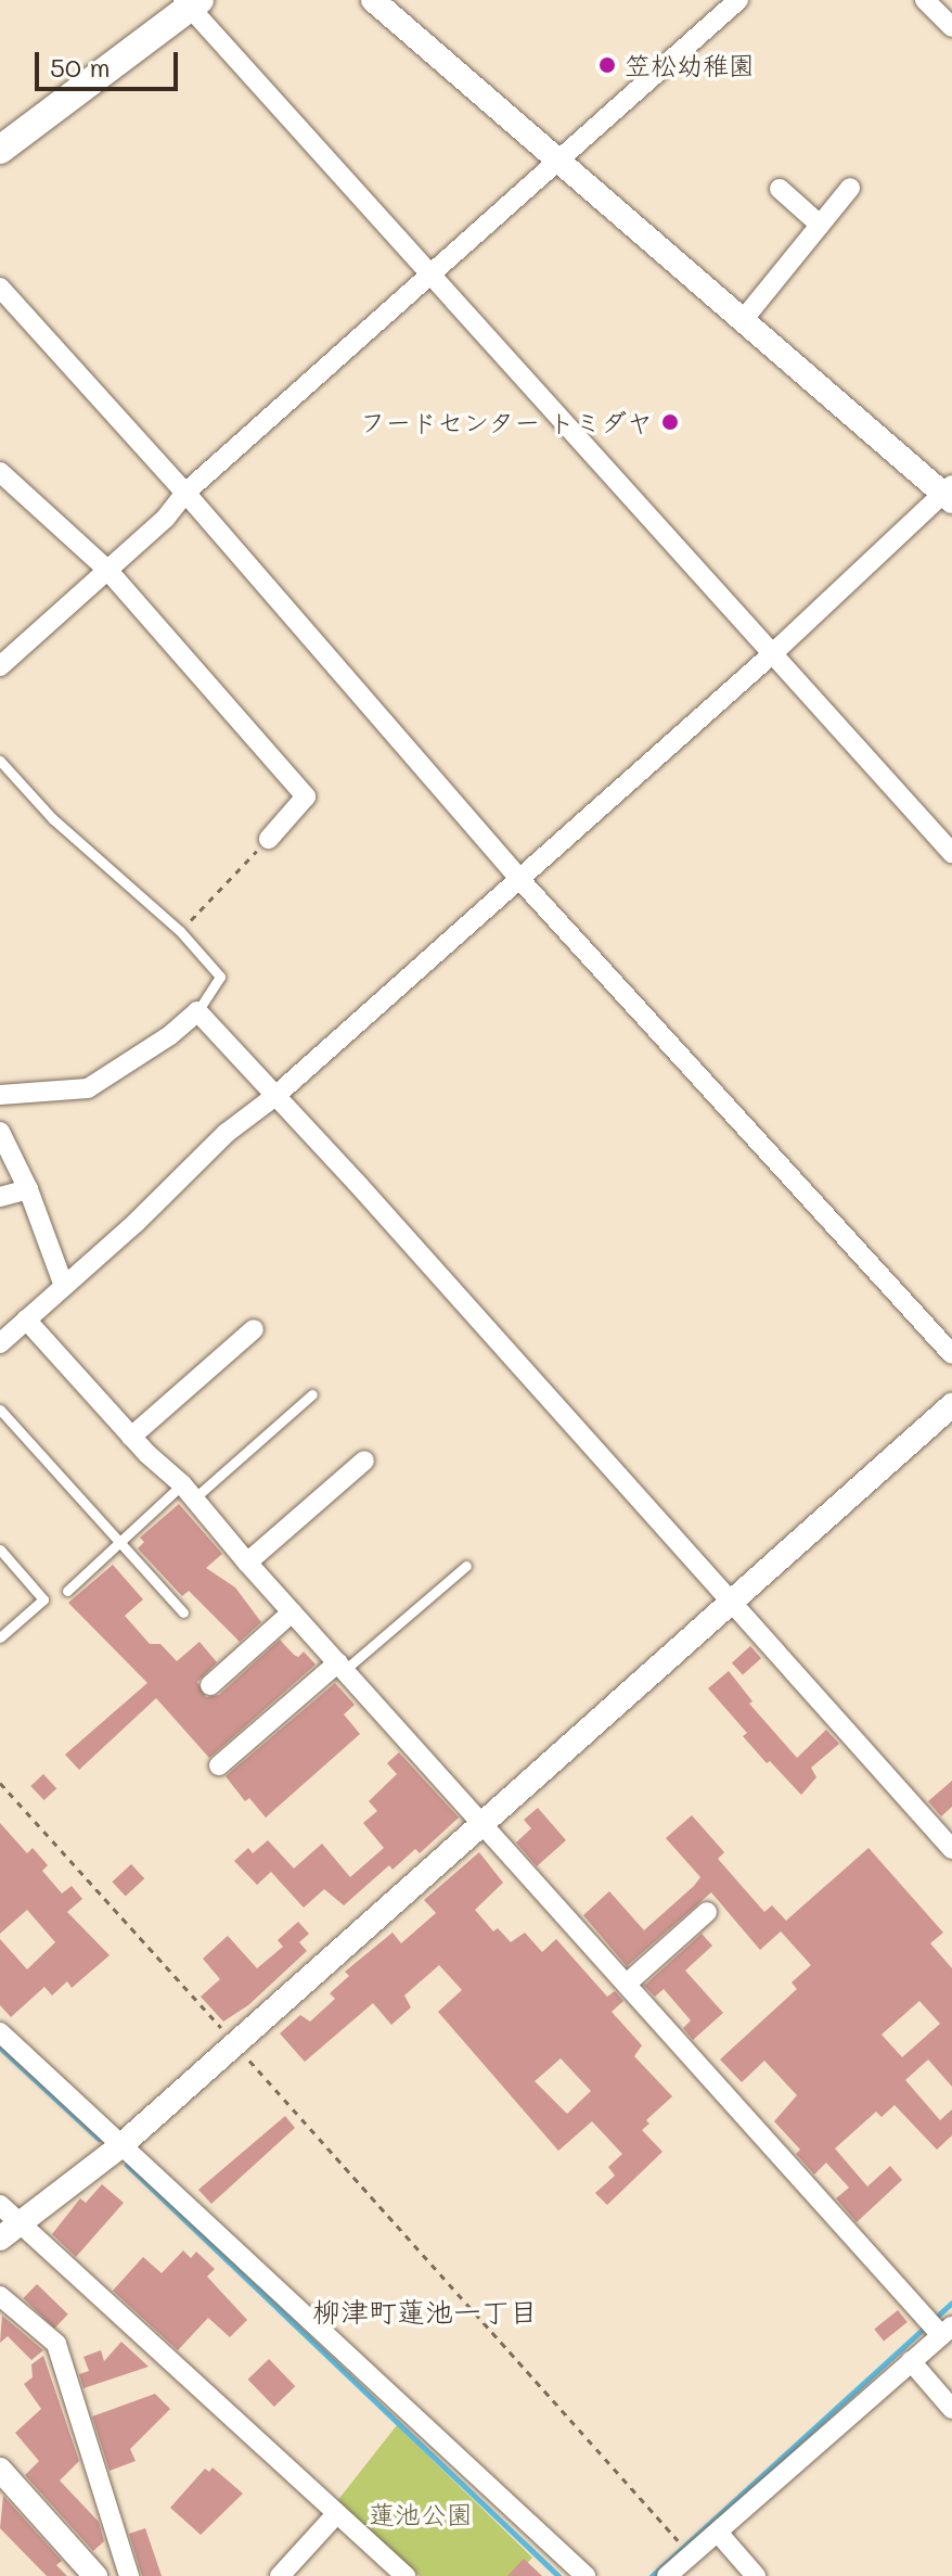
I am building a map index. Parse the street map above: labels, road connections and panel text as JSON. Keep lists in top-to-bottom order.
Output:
{
  "districts": ["柳津町蓮池一丁目"],
  "parks": ["蓮池公園"],
  "places": ["笠松幼稚園", "フードセンター トミダヤ"],
  "scale_bar": "50 m"
}
